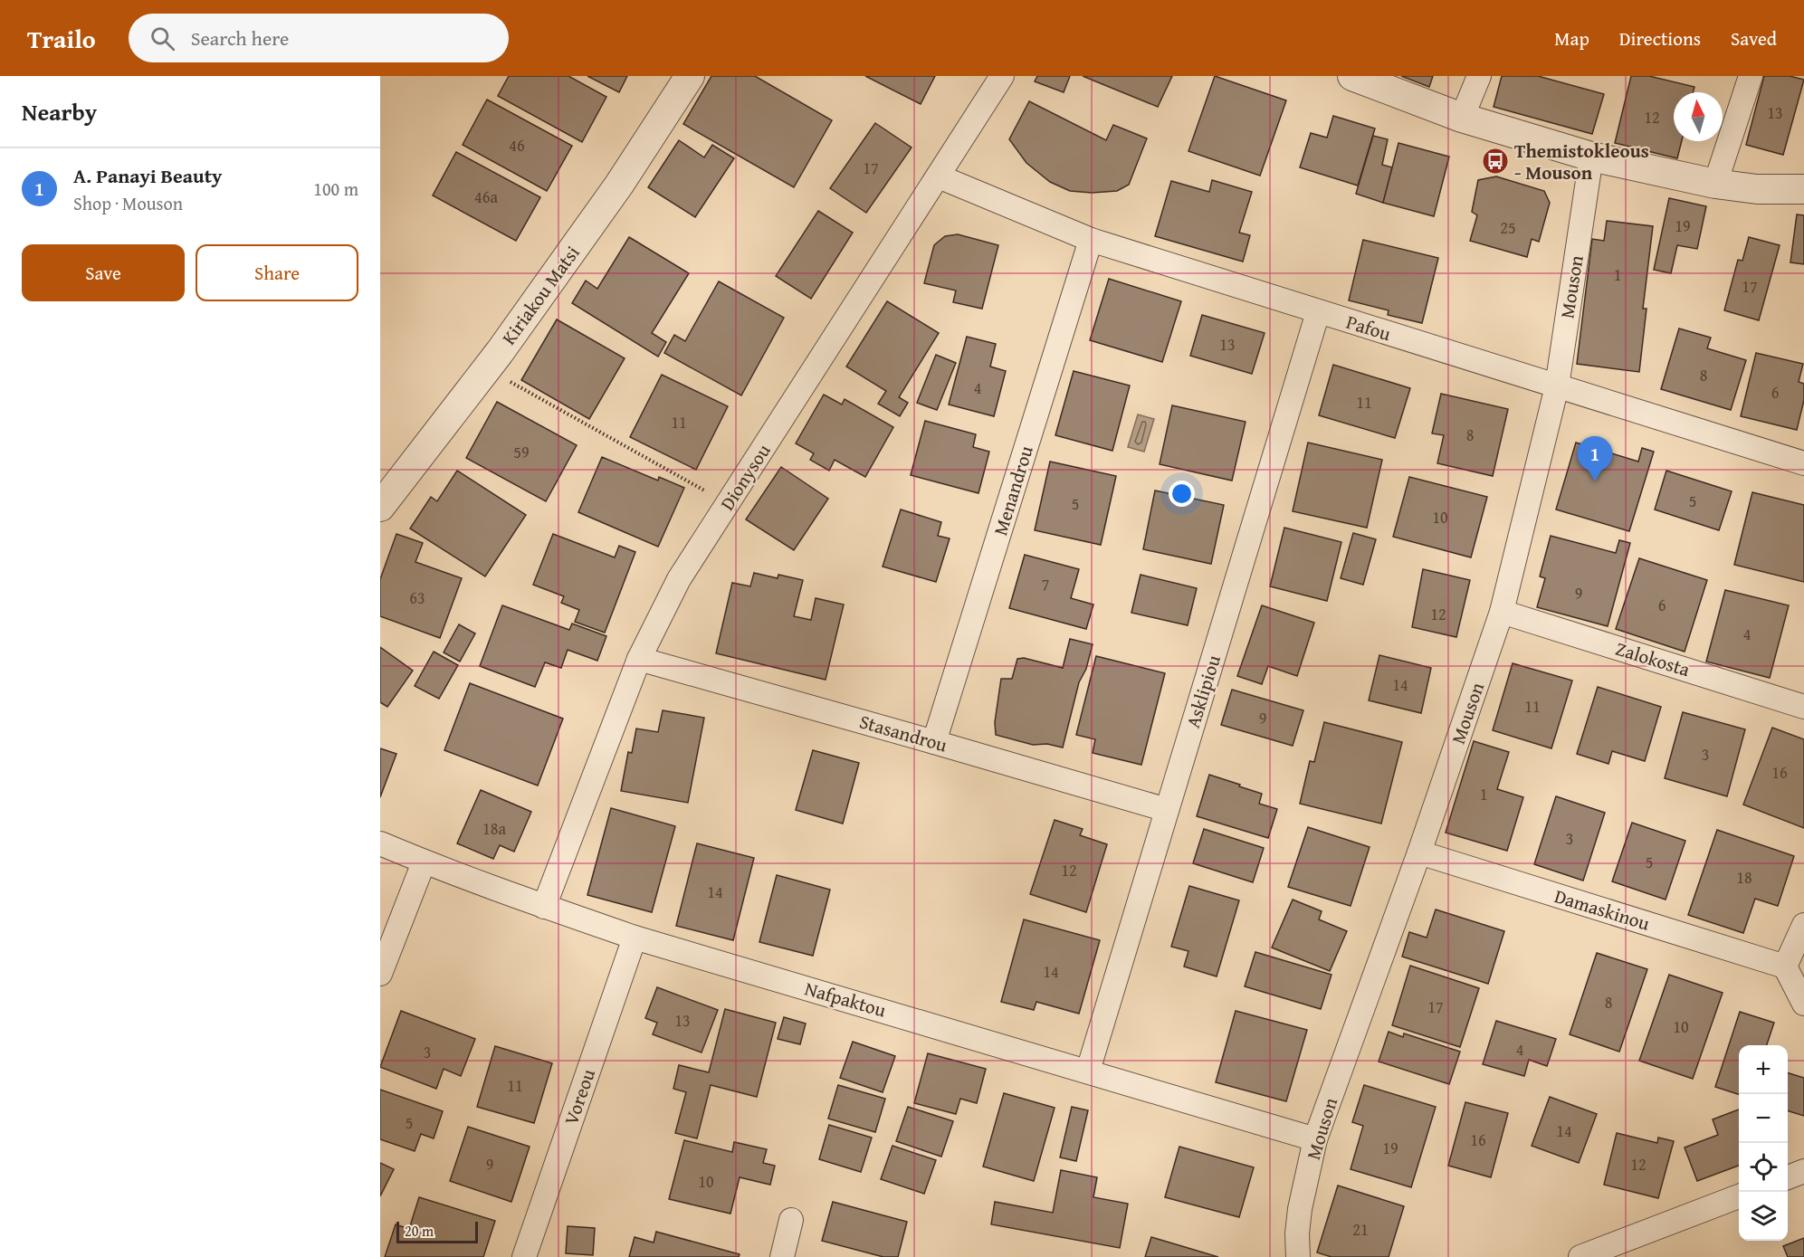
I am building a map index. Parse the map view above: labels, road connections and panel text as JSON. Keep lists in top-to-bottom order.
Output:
{
  "streets": {
    "street": [
      "Mouson",
      "Kiriakou Matsi",
      "Pafou",
      "Dionysou",
      "Menandrou",
      "Zalokosta",
      "Asklipiou",
      "Stasandrou",
      "Damaskinou",
      "Nafpaktou",
      "Voreou"
    ]
  },
  "crossings": [
    ["Mouson", "Pafou"],
    ["Mouson", "Zalokosta"],
    ["Mouson", "Damaskinou"],
    ["Mouson", "Nafpaktou"],
    ["Pafou", "Dionysou"],
    ["Pafou", "Menandrou"],
    ["Pafou", "Asklipiou"],
    ["Dionysou", "Stasandrou"],
    ["Dionysou", "Nafpaktou"],
    ["Menandrou", "Stasandrou"],
    ["Asklipiou", "Stasandrou"],
    ["Asklipiou", "Nafpaktou"],
    ["Nafpaktou", "Voreou"]
  ],
  "places": {
    "bus stop": ["Themistokleous - Mouson"]
  },
  "house_numbers": [
    "13",
    "12",
    "46",
    "17",
    "46a",
    "19",
    "25",
    "1",
    "17",
    "13",
    "8",
    "4",
    "6",
    "11",
    "11",
    "8",
    "59",
    "5",
    "5",
    "10",
    "7",
    "9",
    "63",
    "6",
    "12",
    "4",
    "14",
    "11",
    "9",
    "3",
    "16",
    "1",
    "18a",
    "3",
    "5",
    "12",
    "18",
    "14",
    "14",
    "8",
    "17",
    "13",
    "10",
    "4",
    "3",
    "11",
    "5",
    "14",
    "16",
    "19",
    "9",
    "12",
    "10",
    "21"
  ],
  "scale_bar": "20 m",
  "north": "top",
  "page": {
    "header": "Trailo",
    "search": "Search here",
    "nav": ["Map", "Directions", "Saved"],
    "heading": "Nearby",
    "list": [
      {
        "mark": "1",
        "name": "A. Panayi Beauty",
        "note": "Shop · Mouson",
        "value": "100 m"
      }
    ],
    "buttons": ["Save", "Share"],
    "pins": "1",
    "map_buttons": ["+", "−"],
    "scale": "20 m"
  }
}
